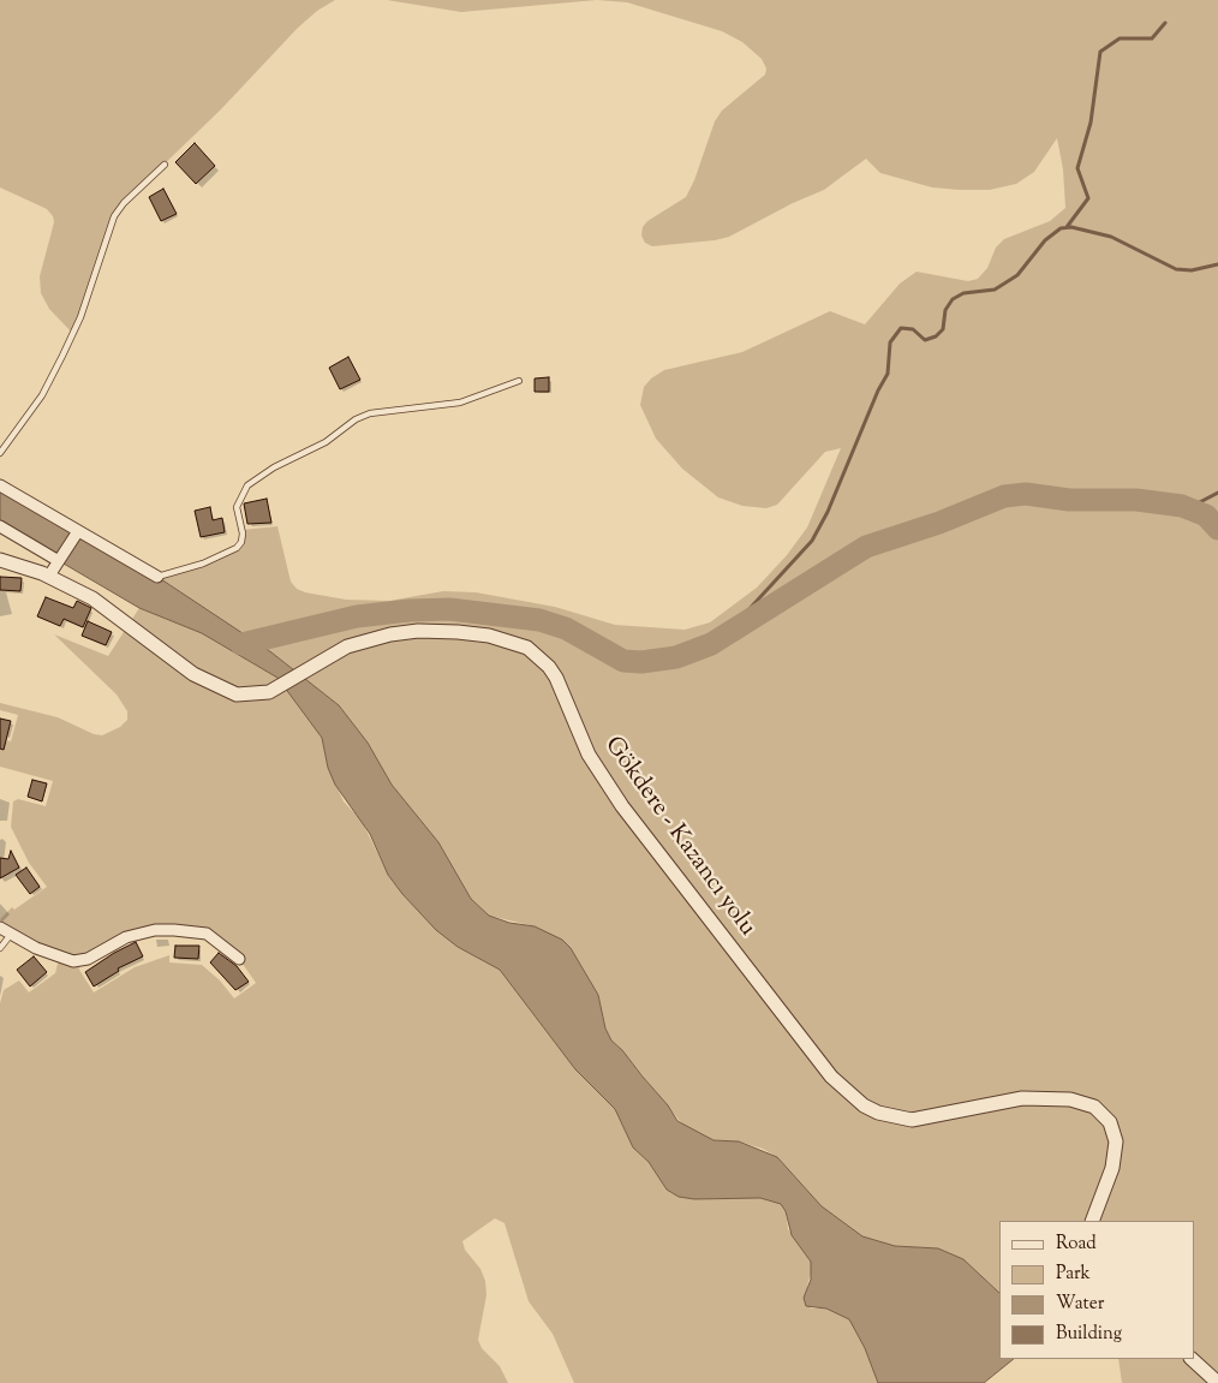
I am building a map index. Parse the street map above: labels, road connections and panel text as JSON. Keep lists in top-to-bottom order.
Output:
{
  "streets": {
    "street": ["Gökdere - Kazancı yolu"]
  },
  "legend": [
    "Road",
    "Park",
    "Water",
    "Building"
  ]
}
